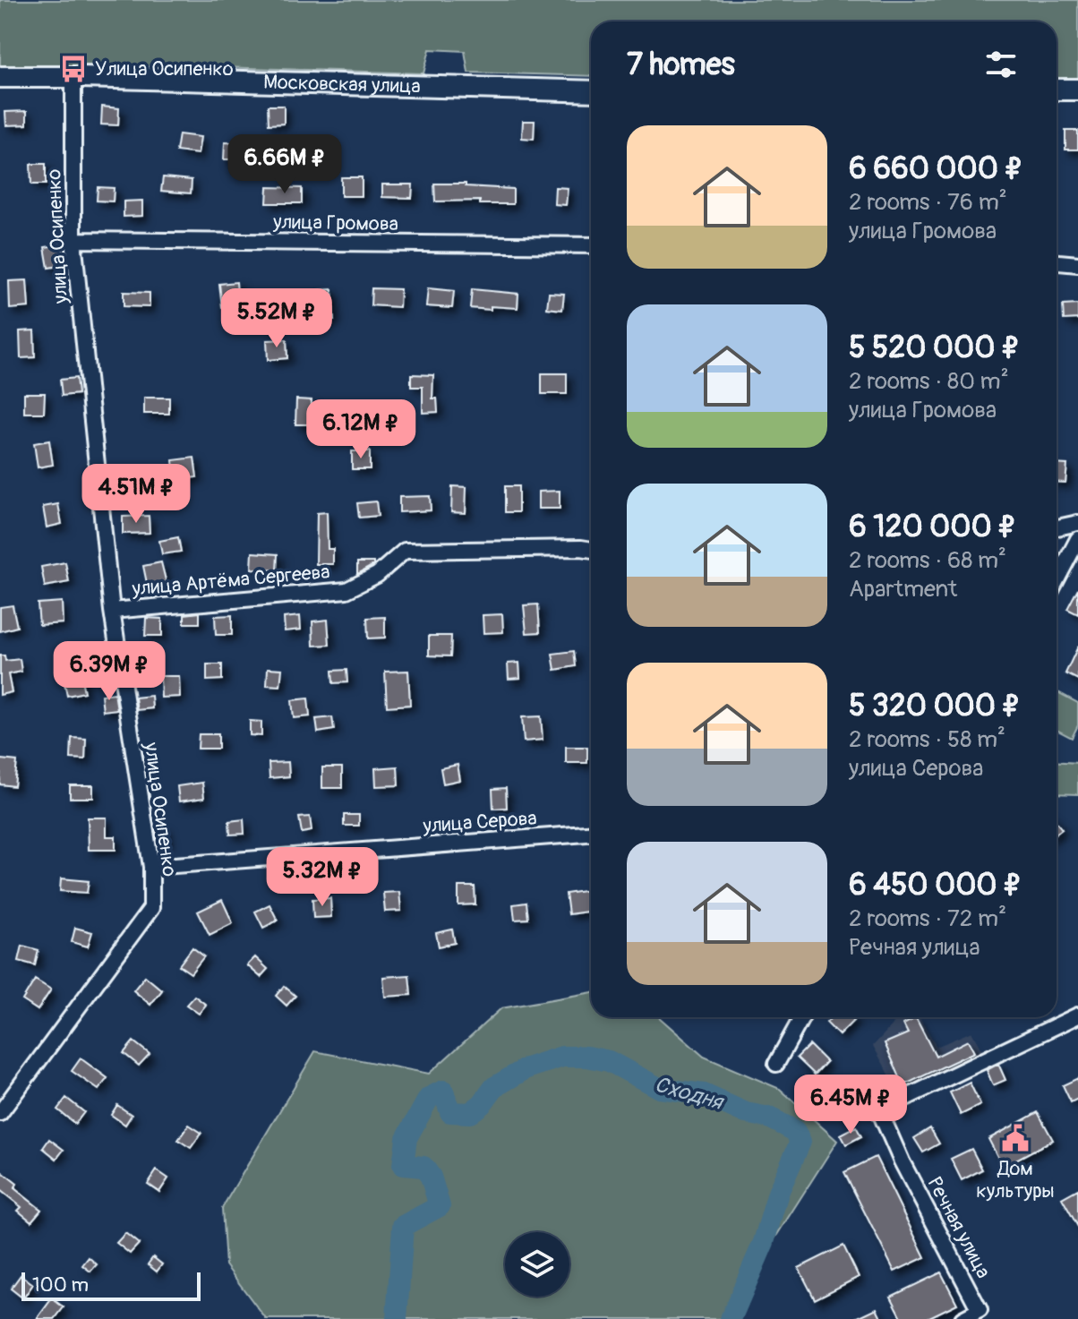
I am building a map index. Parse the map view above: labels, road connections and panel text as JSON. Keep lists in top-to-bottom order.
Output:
{
  "streets": {
    "street": [
      "Московская улица",
      "улица Громова",
      "улица Осипенко",
      "улица Артёма Сергеева",
      "улица Серова",
      "Речная улица"
    ]
  },
  "crossings": [
    ["Московская улица", "улица Осипенко"],
    ["улица Громова", "улица Осипенко"],
    ["улица Осипенко", "улица Артёма Сергеева"],
    ["улица Осипенко", "улица Серова"]
  ],
  "water": ["Сходня"],
  "places": {
    "bus stop": ["Улица Осипенко"],
    "public building": ["Дом культуры"]
  },
  "scale_bar": "100 m",
  "page": {
    "heading": "7 homes",
    "list": [
      {
        "name": "6 660 000 ₽",
        "note": "2 rooms · 76 m² · улица Громова"
      },
      {
        "name": "5 520 000 ₽",
        "note": "2 rooms · 80 m² · улица Громова"
      },
      {
        "name": "6 120 000 ₽",
        "note": "2 rooms · 68 m² · Apartment"
      },
      {
        "name": "5 320 000 ₽",
        "note": "2 rooms · 58 m² · улица Серова"
      },
      {
        "name": "6 450 000 ₽",
        "note": "2 rooms · 72 m² · Речная улица"
      }
    ],
    "price": [
      "6.66M ₽",
      "5.52M ₽",
      "6.12M ₽",
      "4.51M ₽",
      "6.39M ₽",
      "5.32M ₽",
      "6.45M ₽"
    ],
    "scale": "100 m"
  }
}
